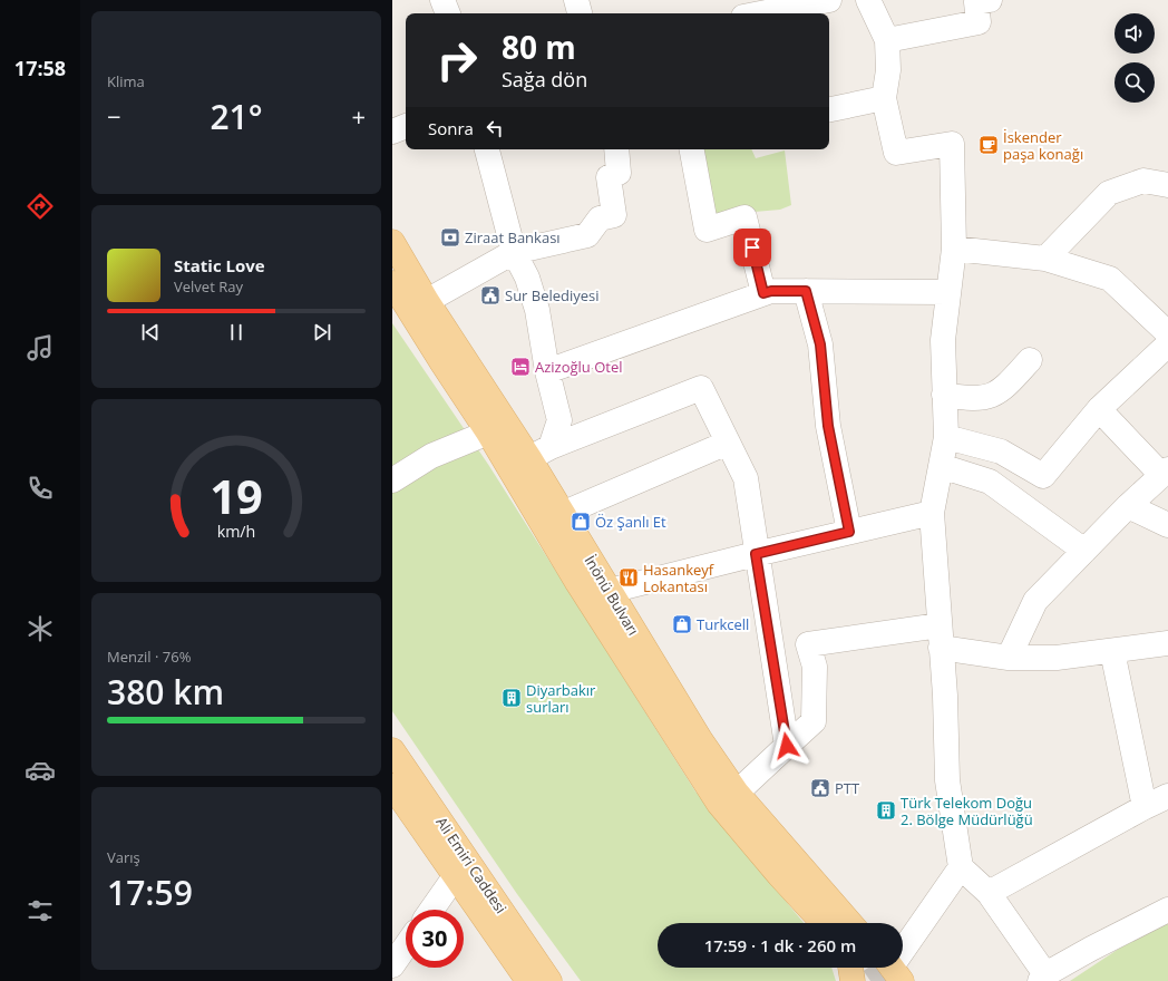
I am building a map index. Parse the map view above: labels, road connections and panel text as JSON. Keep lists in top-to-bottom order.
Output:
{
  "streets": {
    "main road": ["İnönü Bulvarı", "Ali Emiri Caddesi"]
  },
  "places": {
    "cafe": ["İskender paşa konağı"],
    "bank": ["Ziraat Bankası"],
    "public building": ["Sur Belediyesi", "PTT"],
    "hotel": ["Azizoğlu Otel"],
    "shop": ["Öz Şanlı Et", "Turkcell"],
    "restaurant": ["Hasankeyf Lokantası"],
    "building": ["Diyarbakır surları", "Türk Telekom Doğu 2. Bölge Müdürlüğü"]
  },
  "page": {
    "tabs": "17:58",
    "tile": [
      "Klima",
      ["Menzil · 76%", "380 km"],
      ["Varış", "17:59"]
    ],
    "turn": ["80 m", "Sağa dön"],
    "heat": ["−", "21°", "+"],
    "then": "Sonra",
    "song": ["Static Love", "Velvet Ray"],
    "limit": "30",
    "trip": "17:59 · 1 dk · 260 m",
    "gauge": ["19", "km/h"]
  }
}
